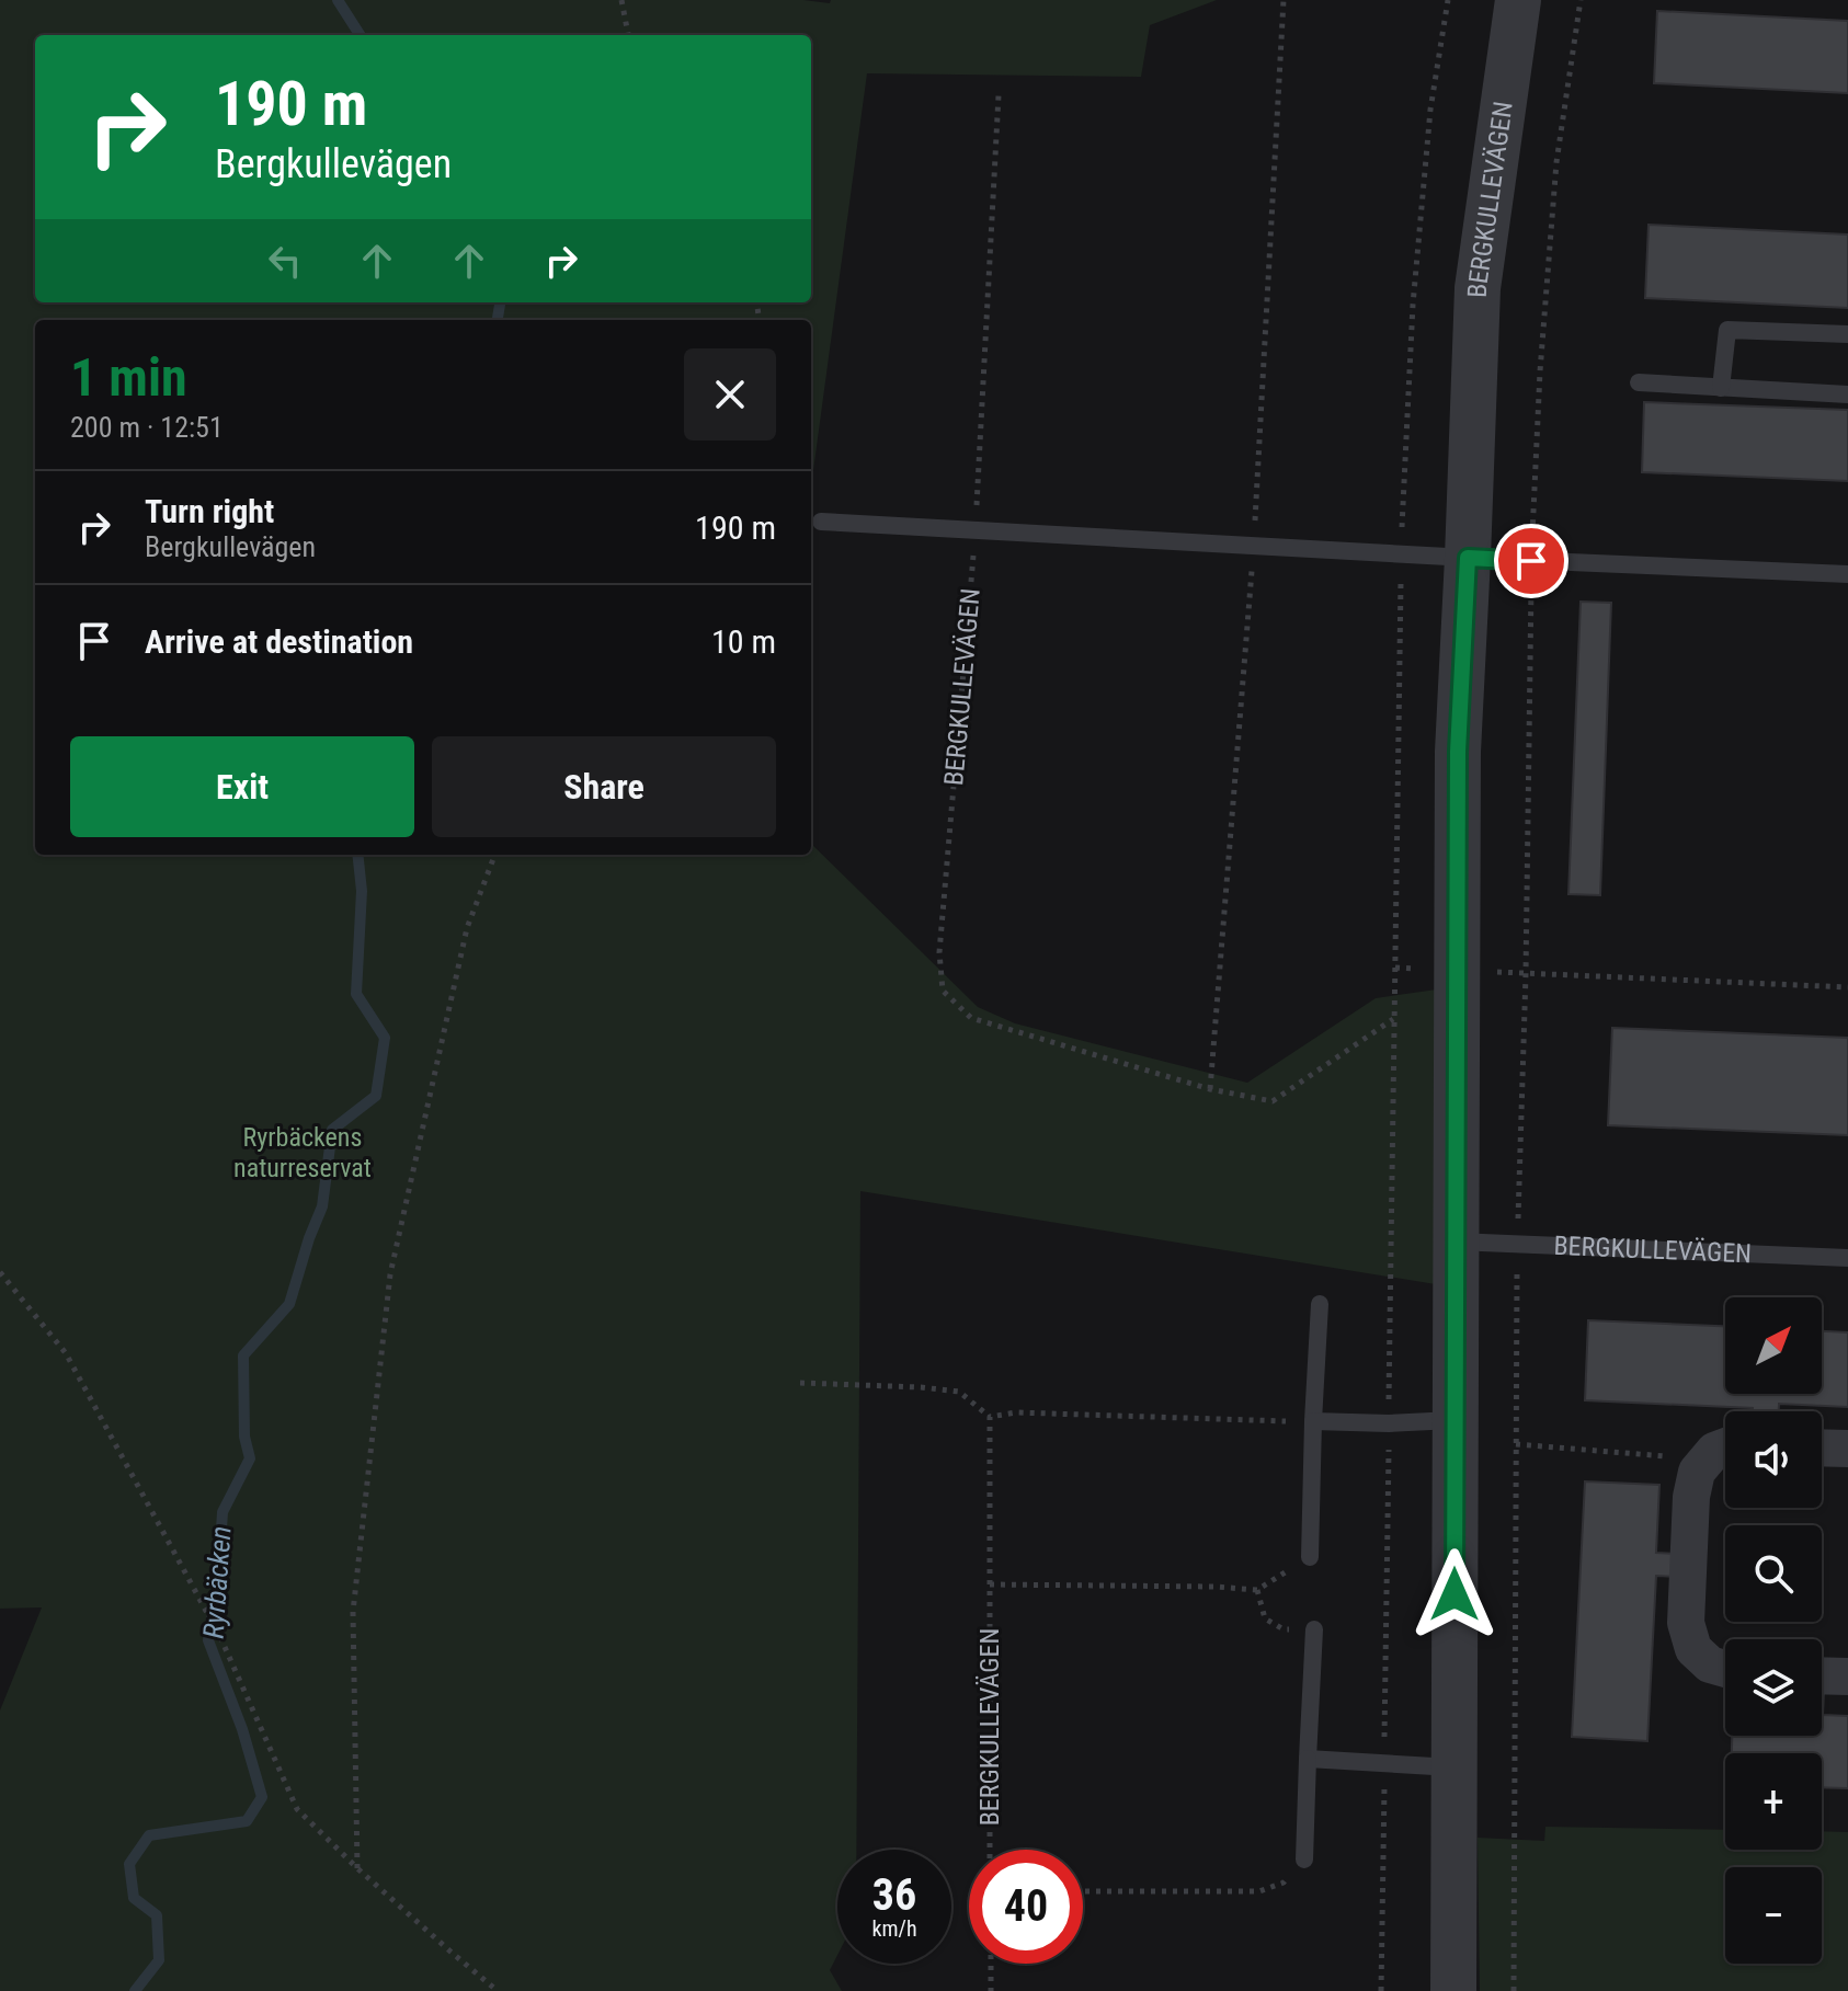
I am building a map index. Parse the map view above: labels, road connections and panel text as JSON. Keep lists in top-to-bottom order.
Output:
{
  "streets": {
    "street": ["BERGKULLEVÄGEN"]
  },
  "water": ["Ryrbäcken"],
  "parks": ["Ryrbäckens naturreservat"],
  "north": "top right",
  "page": {
    "turn": ["190 m", "Bergkullevägen"],
    "heading": ["1 min", "200 m · 12:51"],
    "list": [
      {
        "name": "Turn right",
        "note": "Bergkullevägen",
        "value": "190 m"
      },
      {
        "name": "Arrive at destination",
        "value": "10 m"
      }
    ],
    "buttons": ["Exit", "Share"],
    "map_buttons": ["+", "−"],
    "speed": "36 km/h",
    "limit": "40"
  }
}
